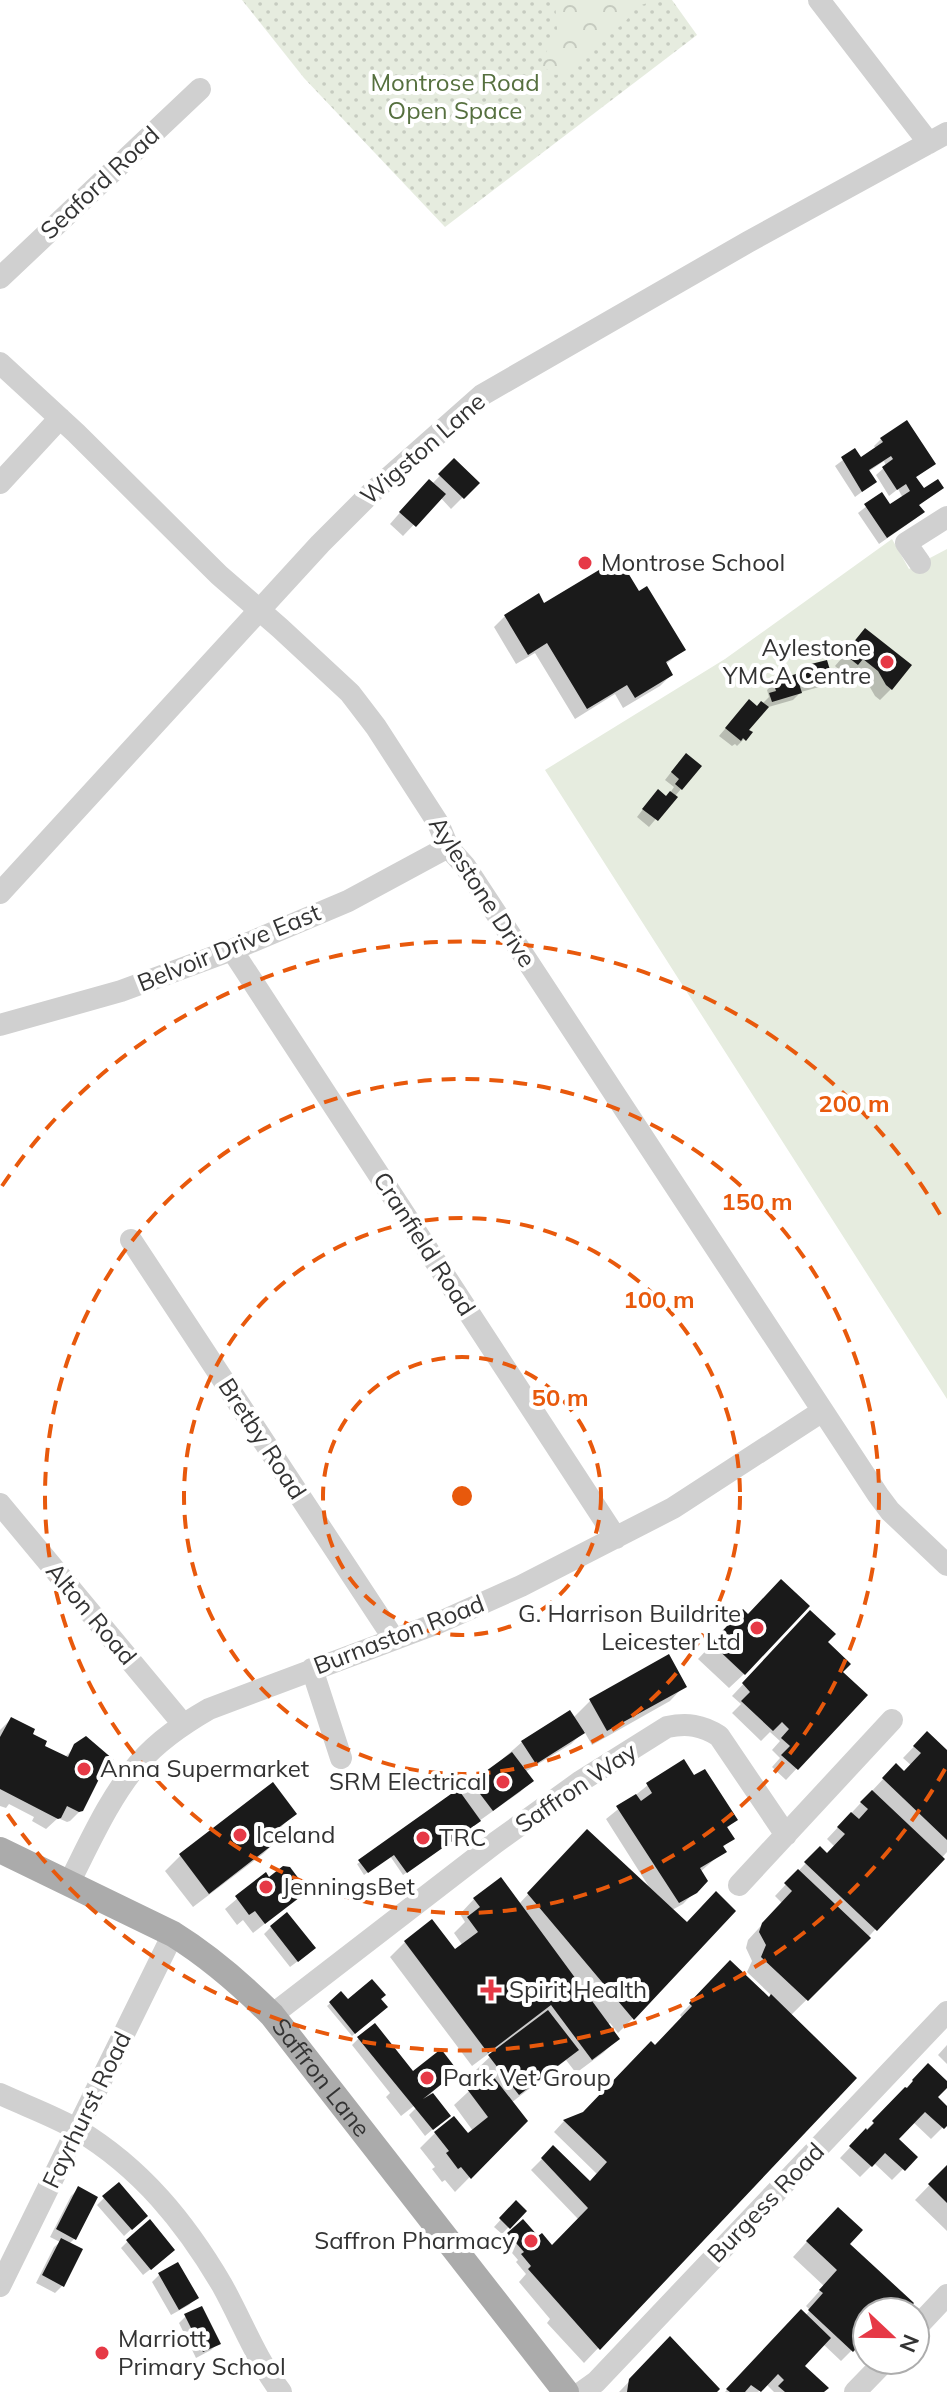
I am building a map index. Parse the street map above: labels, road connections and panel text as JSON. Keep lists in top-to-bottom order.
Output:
{
  "streets": {
    "main road": ["Saffron Lane"],
    "street": [
      "Seaford Road",
      "Wigston Lane",
      "Aylestone Drive",
      "Belvoir Drive East",
      "Cranfield Road",
      "Bretby Road",
      "Alton Road",
      "Burnaston Road",
      "Saffron Way",
      "Fayrhurst Road",
      "Burgess Road"
    ]
  },
  "crossings": [
    ["Wigston Lane", "Aylestone Drive"],
    ["Aylestone Drive", "Belvoir Drive East"],
    ["Aylestone Drive", "Burnaston Road"],
    ["Belvoir Drive East", "Cranfield Road"],
    ["Cranfield Road", "Burnaston Road"],
    ["Bretby Road", "Burnaston Road"],
    ["Alton Road", "Burnaston Road"],
    ["Burnaston Road", "Saffron Lane"],
    ["Saffron Way", "Saffron Lane"],
    ["Saffron Lane", "Fayrhurst Road"]
  ],
  "parks": ["Montrose Road Open Space"],
  "places": {
    "other": [
      "Montrose School",
      "Aylestone YMCA Centre",
      "G. Harrison Buildrite Leicester Ltd",
      "Anna Supermarket",
      "SRM Electrical",
      "Iceland",
      "TRC",
      "JenningsBet",
      "Park Vet Group",
      "Saffron Pharmacy",
      "Marriott Primary School"
    ],
    "health": ["Spirit Health"]
  },
  "north": "right",
  "rings": [
    "200 m",
    "150 m",
    "100 m",
    "50 m"
  ]
}
